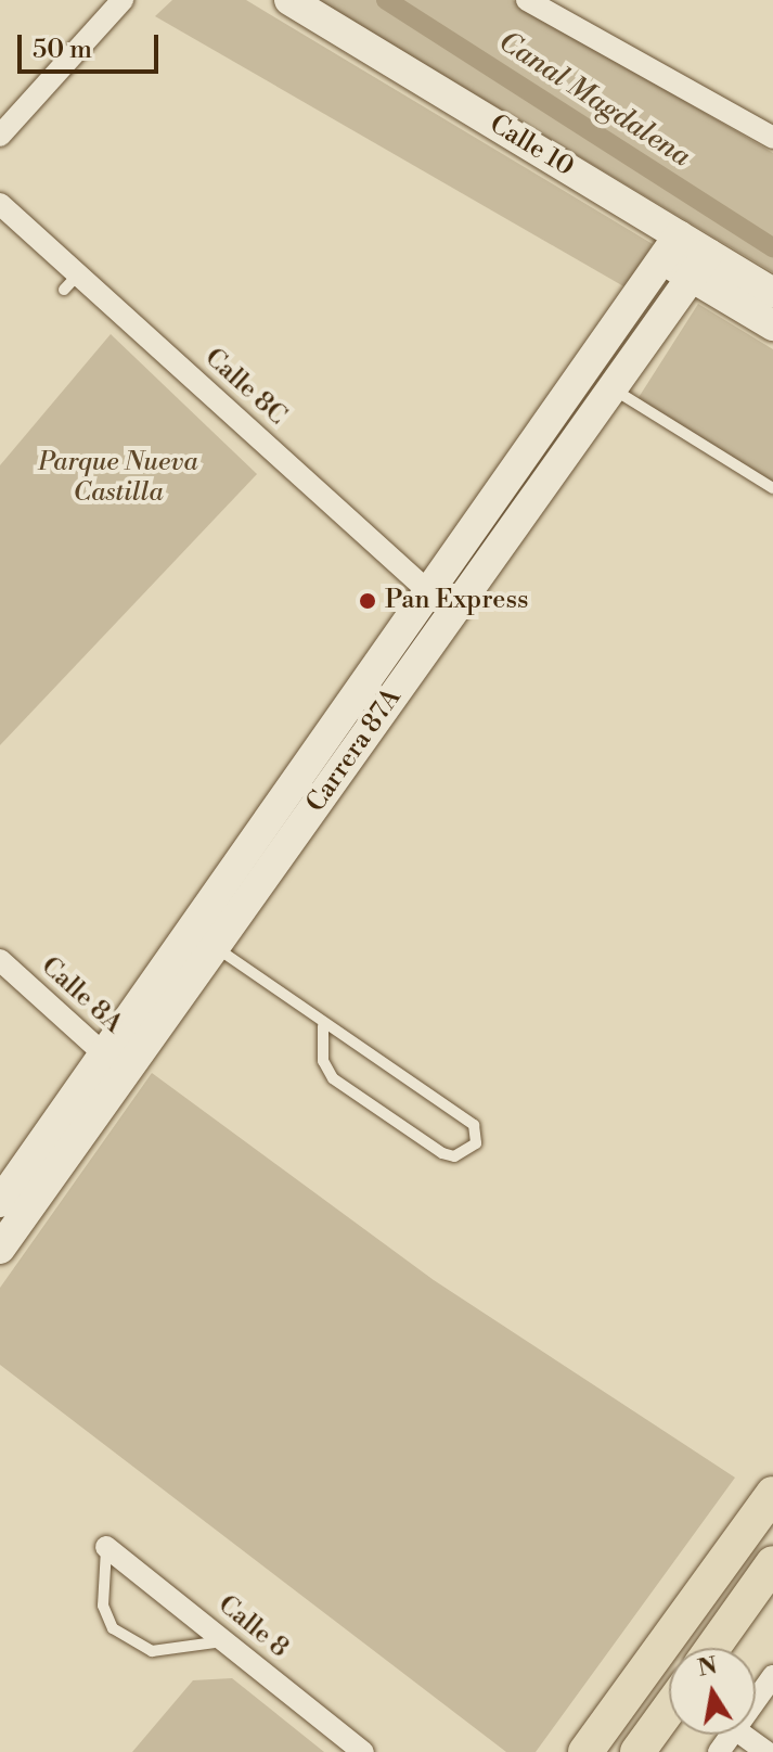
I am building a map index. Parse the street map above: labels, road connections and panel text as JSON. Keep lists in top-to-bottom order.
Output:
{
  "streets": {
    "street": [
      "Calle 10",
      "Calle 8C",
      "Carrera 87A",
      "Calle 8A",
      "Calle 8"
    ]
  },
  "crossings": [
    ["Calle 10", "Carrera 87A"],
    ["Calle 8C", "Carrera 87A"],
    ["Carrera 87A", "Calle 8A"]
  ],
  "water": ["Canal Magdalena"],
  "parks": ["Parque Nueva Castilla"],
  "places": ["Pan Express"],
  "scale_bar": "50 m",
  "north": "top"
}
